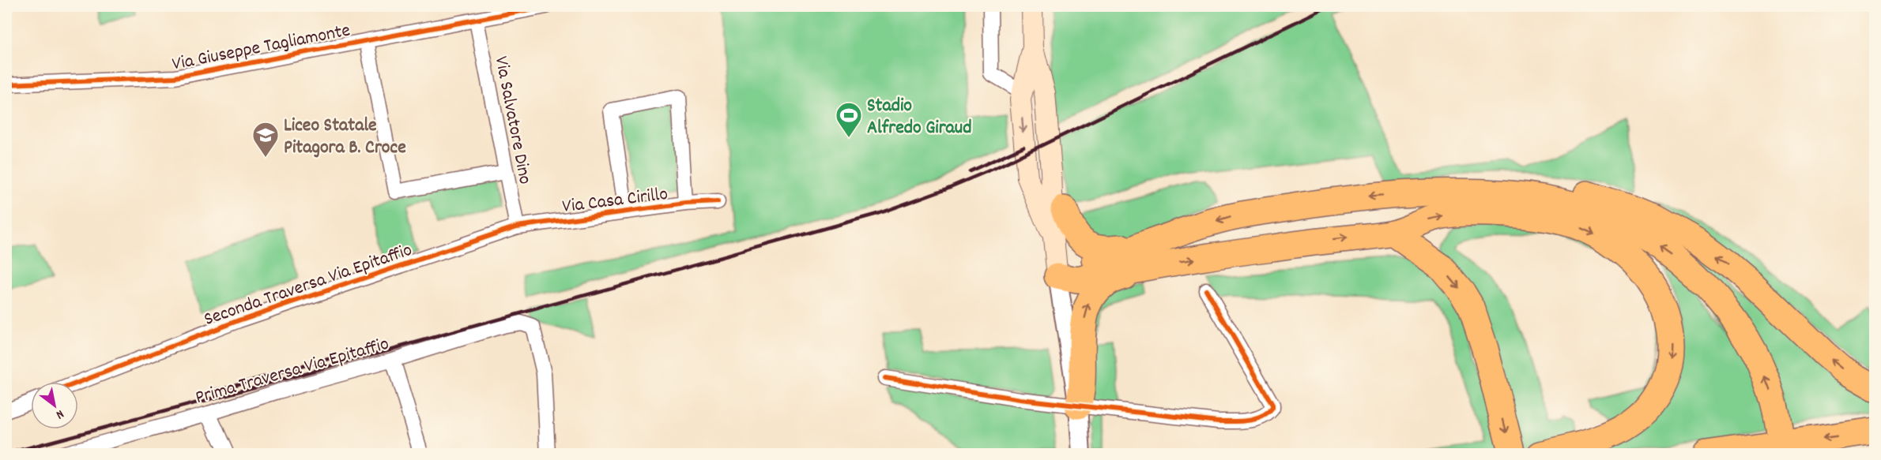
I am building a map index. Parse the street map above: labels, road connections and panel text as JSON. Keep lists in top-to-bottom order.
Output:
{
  "streets": {
    "street": [
      "Via Giuseppe Tagliamonte",
      "Via Salvatore Dino",
      "Via Casa Cirillo",
      "Seconda Traversa Via Epitaffio",
      "Prima Traversa Via Epitaffio"
    ]
  },
  "crossings": [
    ["Via Giuseppe Tagliamonte", "Via Salvatore Dino"],
    ["Via Salvatore Dino", "Via Casa Cirillo"],
    ["Via Salvatore Dino", "Seconda Traversa Via Epitaffio"],
    ["Via Casa Cirillo", "Seconda Traversa Via Epitaffio"]
  ],
  "places": {
    "sports": ["Stadio Alfredo Giraud"],
    "school or university": ["Liceo Statale Pitagora B. Croce"]
  },
  "north": "bottom right"
}
